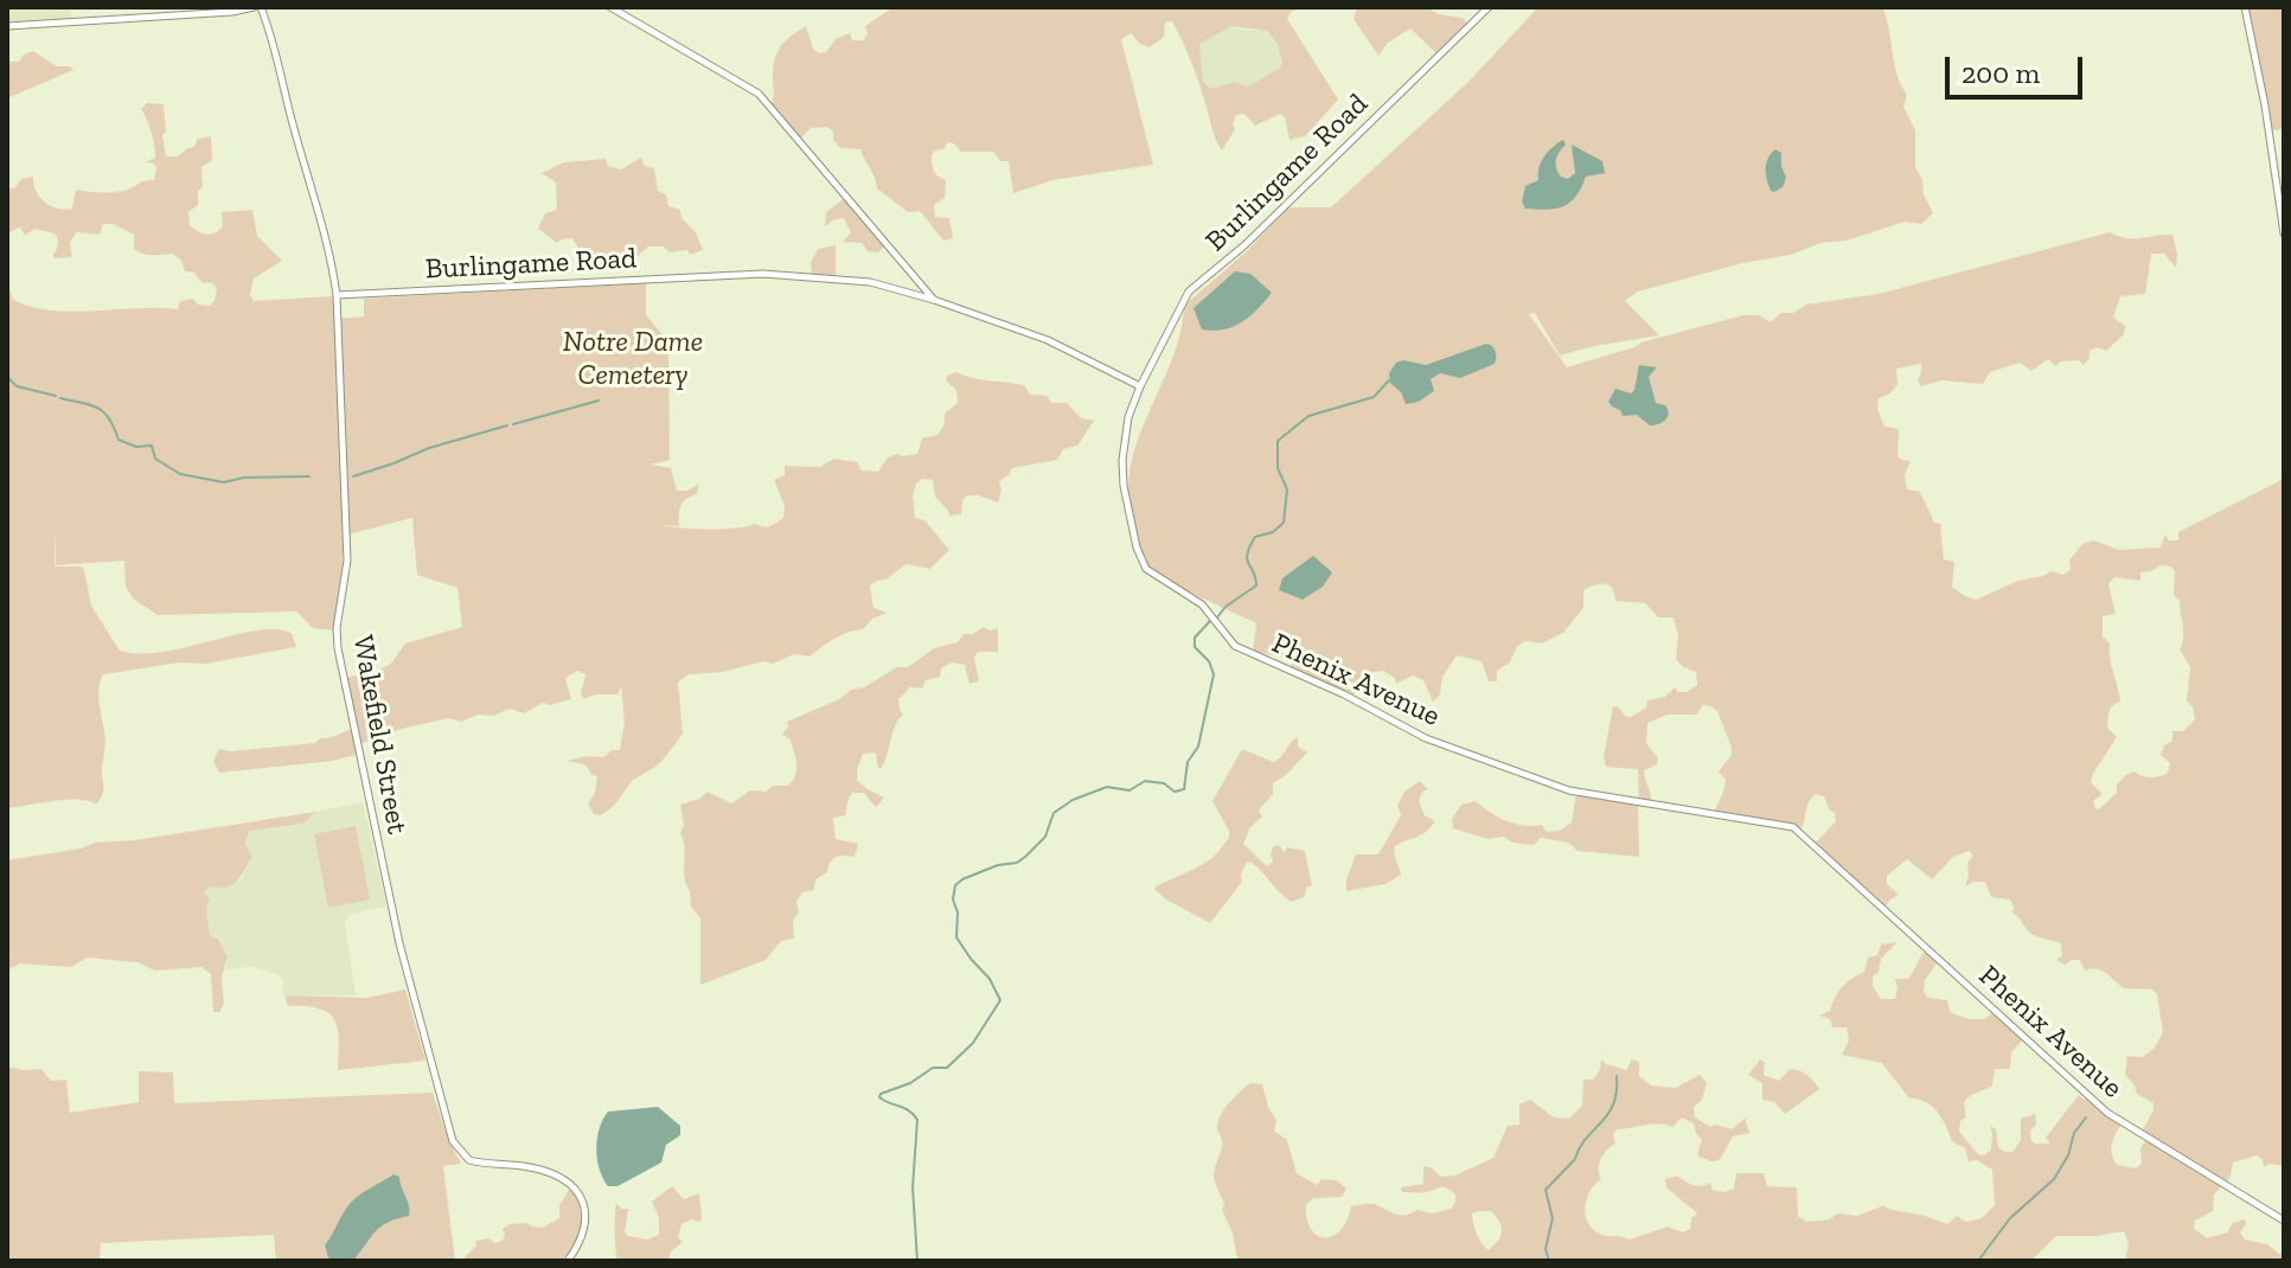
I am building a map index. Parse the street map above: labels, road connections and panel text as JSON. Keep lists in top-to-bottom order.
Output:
{
  "streets": {
    "street": ["Burlingame Road", "Phenix Avenue", "Wakefield Street"]
  },
  "crossings": [
    ["Burlingame Road", "Phenix Avenue"],
    ["Burlingame Road", "Wakefield Street"]
  ],
  "parks": ["Notre Dame Cemetery"],
  "scale_bar": "200 m"
}
